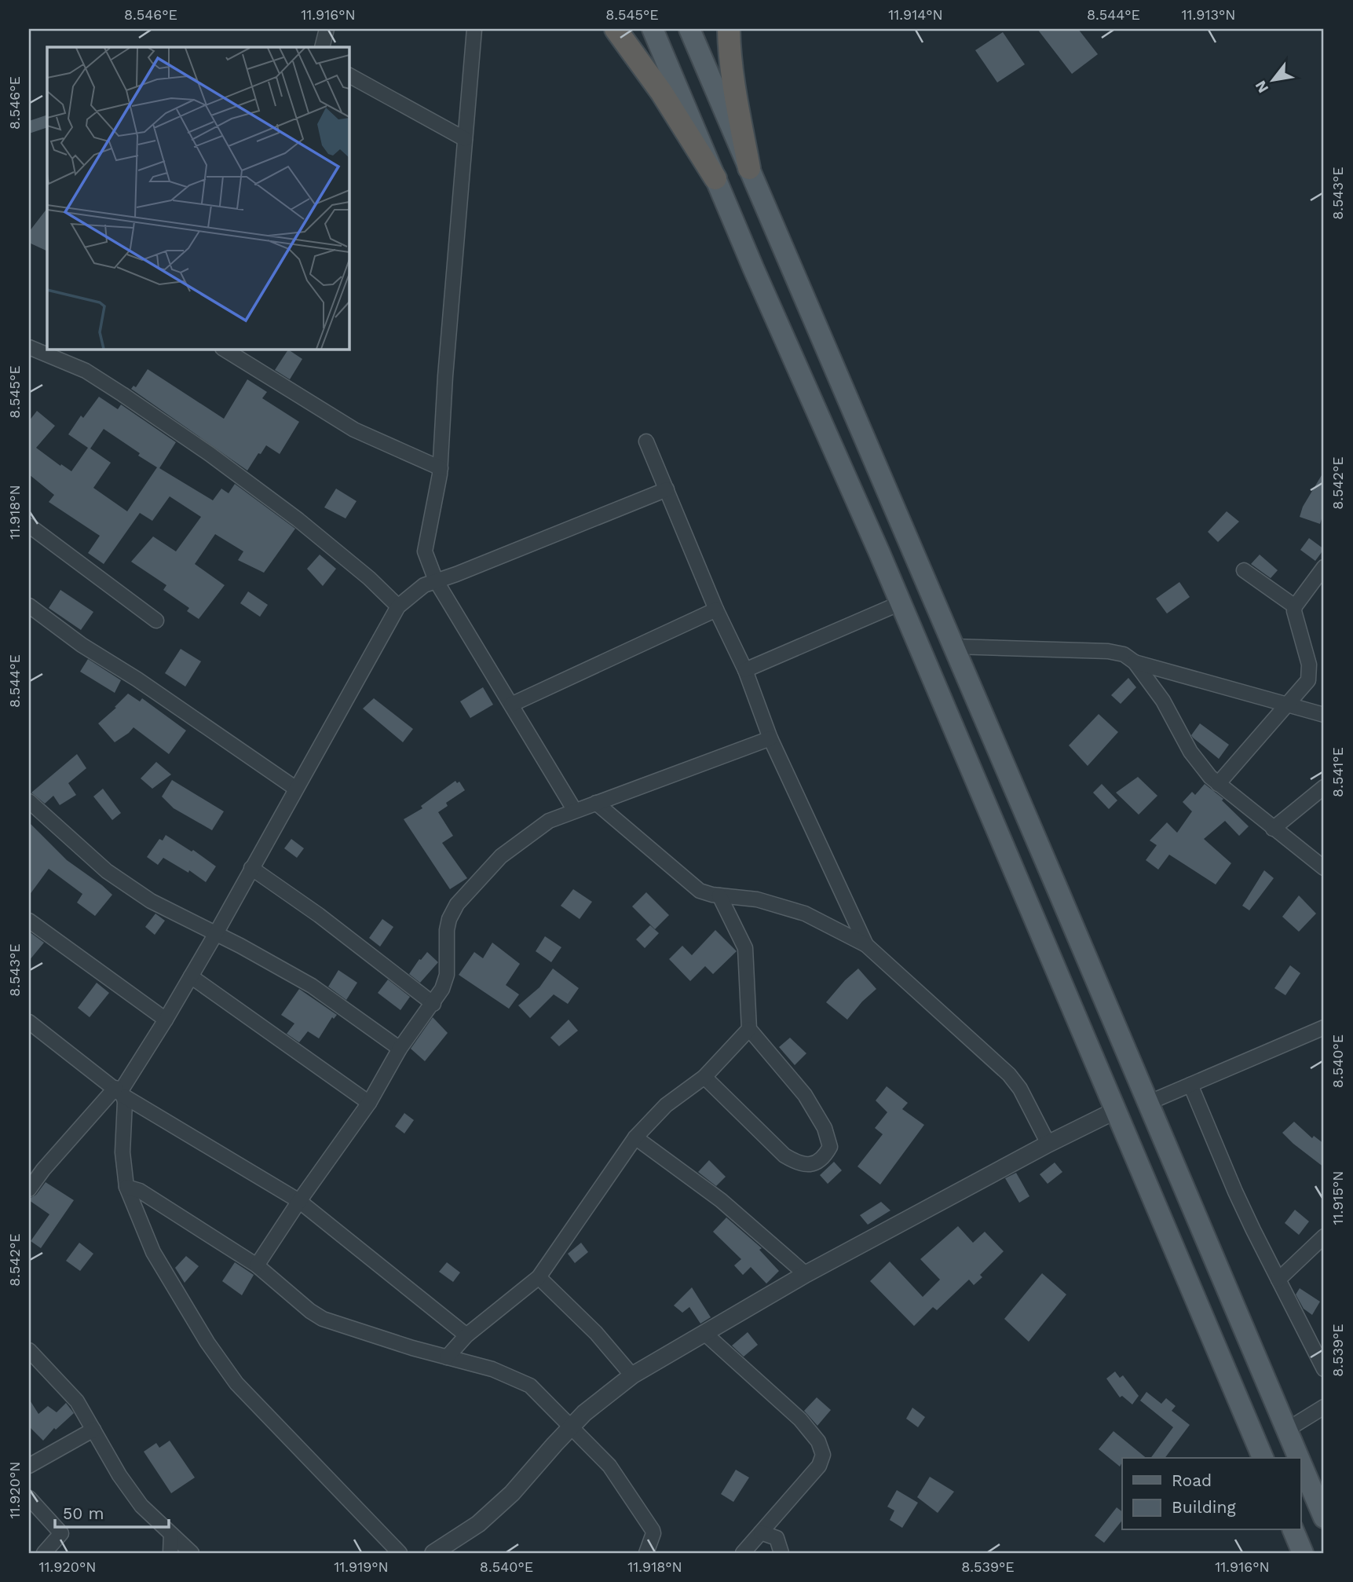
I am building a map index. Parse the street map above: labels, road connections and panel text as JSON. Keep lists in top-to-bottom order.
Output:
{
  "legend": ["Road", "Building"],
  "scale_bar": "50 m",
  "north": "bottom left",
  "coordinates": [
    "8.546°E",
    "11.916°N",
    "8.545°E",
    "11.914°N",
    "8.544°E",
    "11.913°N",
    "8.543°E",
    "8.542°E",
    "11.918°N",
    "8.541°E",
    "8.540°E",
    "11.915°N",
    "8.539°E",
    "11.920°N",
    "11.919°N"
  ]
}
